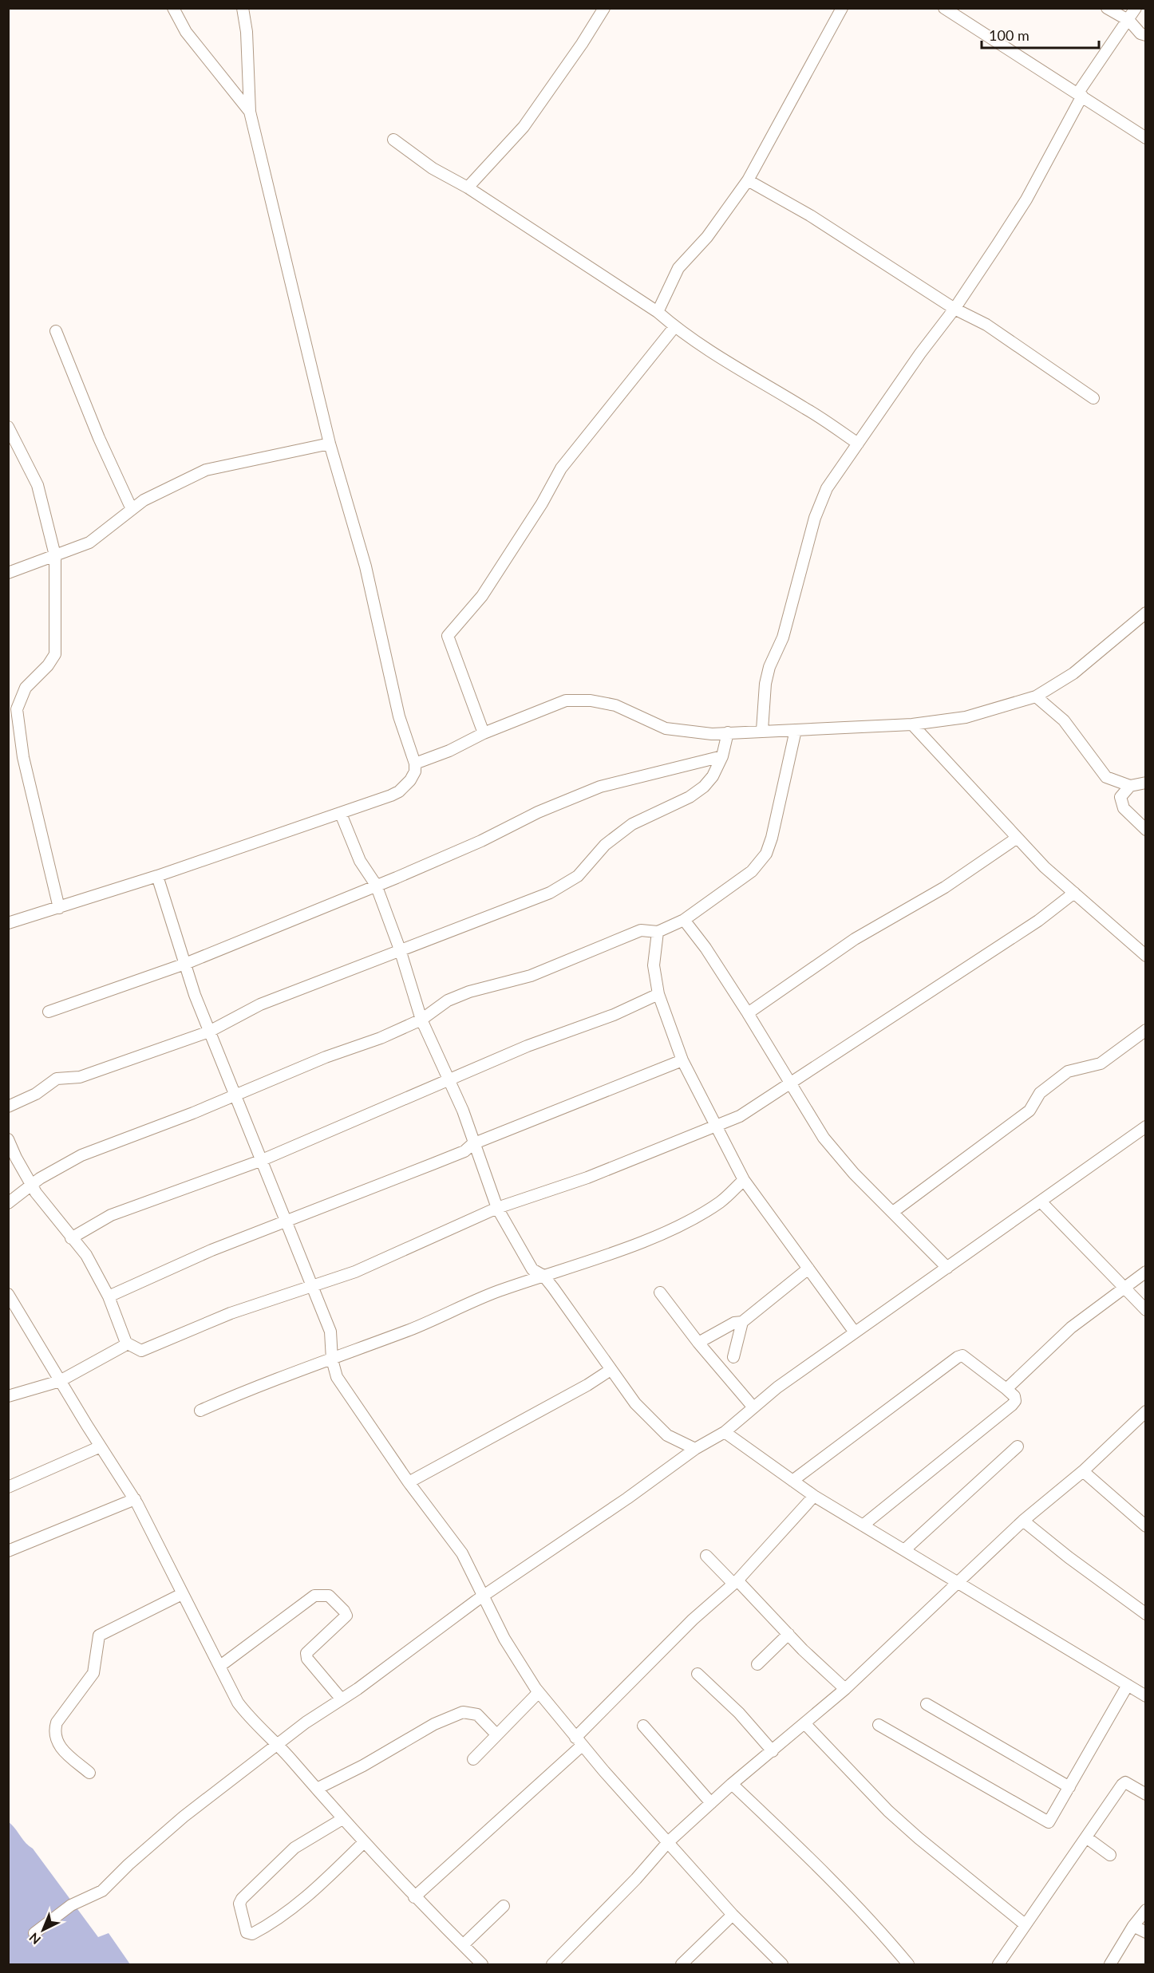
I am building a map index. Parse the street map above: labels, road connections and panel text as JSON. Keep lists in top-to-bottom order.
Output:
{
  "scale_bar": "100 m",
  "north": "bottom left"
}
